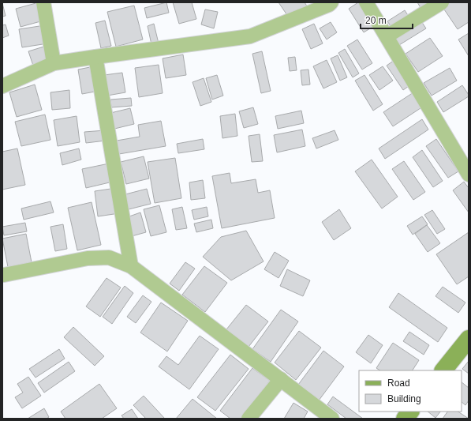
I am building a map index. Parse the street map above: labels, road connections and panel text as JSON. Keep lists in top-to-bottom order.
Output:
{
  "legend": ["Road", "Building"],
  "scale_bar": "20 m"
}
